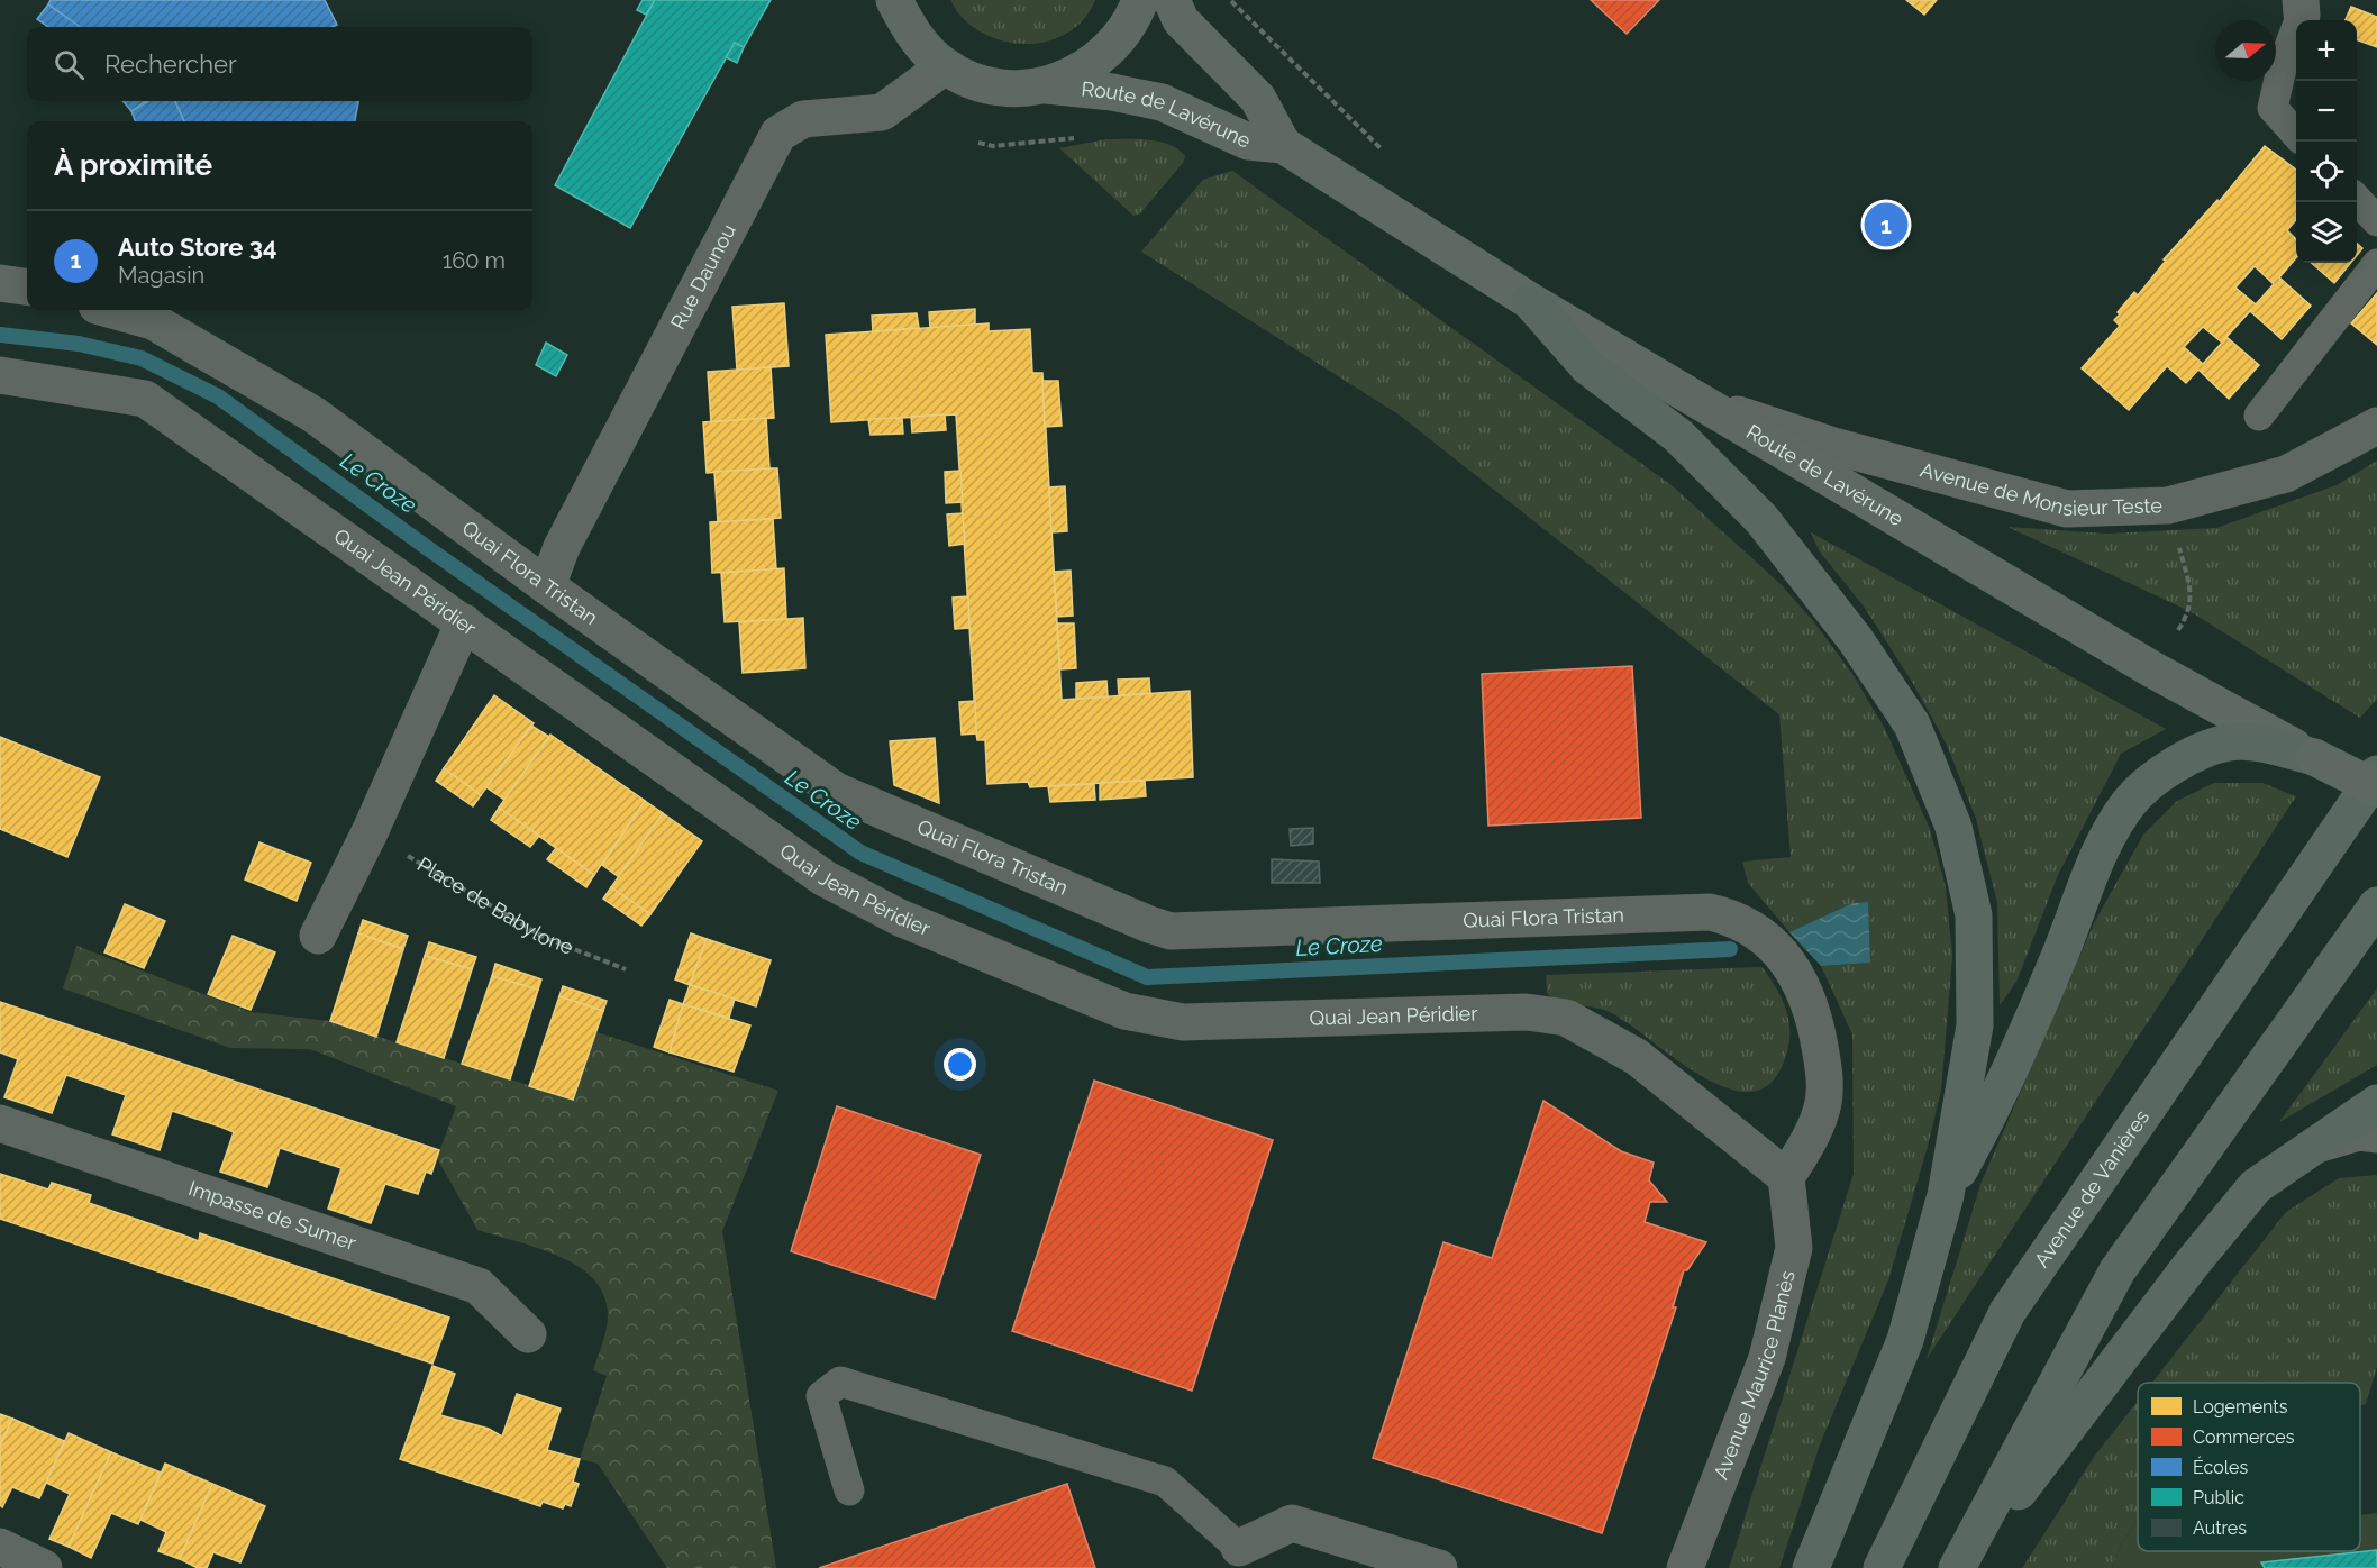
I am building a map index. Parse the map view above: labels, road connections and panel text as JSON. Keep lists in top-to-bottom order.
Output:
{
  "streets": {
    "main road": ["Route de Lavérune", "Avenue de Vanières"],
    "street": [
      "Rue Daunou",
      "Avenue de Monsieur Teste",
      "Quai Flora Tristan",
      "Quai Jean Péridier",
      "Impasse de Sumer",
      "Avenue Maurice Planès"
    ],
    "path": ["Place de Babylone"]
  },
  "crossings": [
    ["Route de Lavérune", "Avenue de Monsieur Teste"],
    ["Rue Daunou", "Quai Flora Tristan"],
    ["Quai Flora Tristan", "Quai Jean Péridier"],
    ["Quai Flora Tristan", "Avenue Maurice Planès"],
    ["Quai Jean Péridier", "Avenue Maurice Planès"]
  ],
  "water": ["Le Croze"],
  "legend": [
    "Logements",
    "Commerces",
    "Écoles",
    "Public",
    "Autres"
  ],
  "north": "right",
  "page": {
    "map_buttons": ["+", "−"],
    "search": "Rechercher",
    "heading": "À proximité",
    "pins": "1",
    "list": [
      {
        "mark": "1",
        "name": "Auto Store 34",
        "note": "Magasin",
        "value": "160 m"
      }
    ]
  }
}
